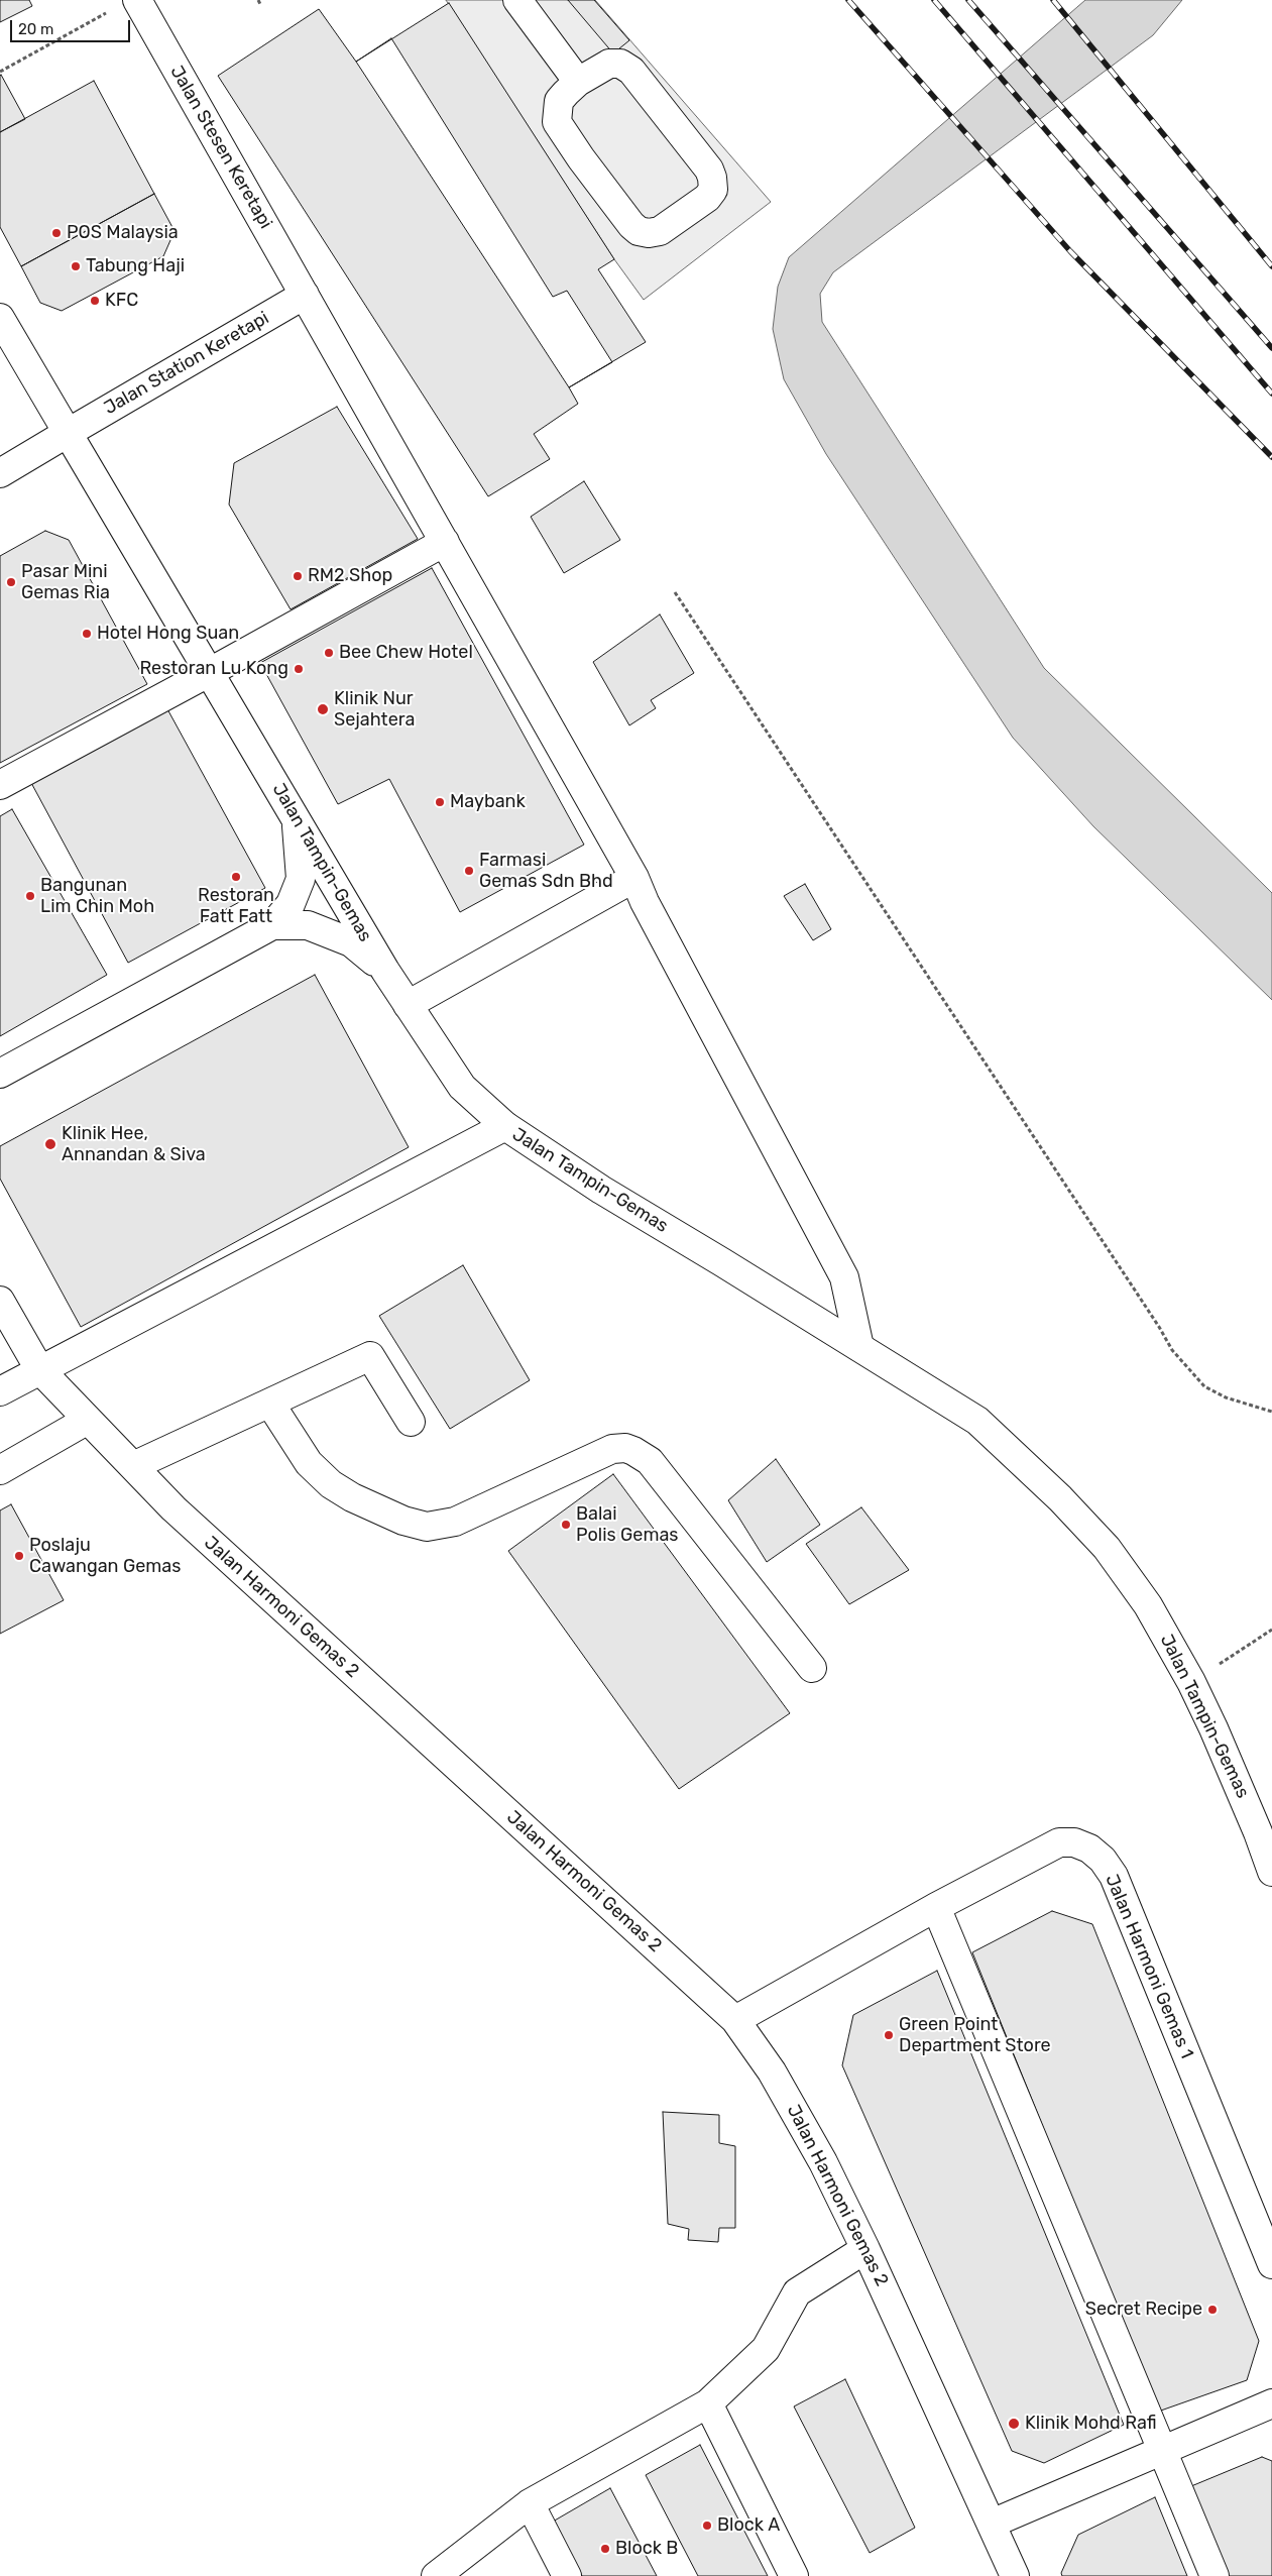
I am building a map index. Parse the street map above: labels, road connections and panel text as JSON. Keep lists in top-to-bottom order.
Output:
{
  "streets": {
    "main road": [
      "Jalan Stesen Keretapi",
      "Jalan Station Keretapi",
      "Jalan Tampin-Gemas",
      "Jalan Harmoni Gemas 2",
      "Jalan Harmoni Gemas 1"
    ]
  },
  "crossings": [
    ["Jalan Stesen Keretapi", "Jalan Station Keretapi"],
    ["Jalan Stesen Keretapi", "Jalan Tampin-Gemas"],
    ["Jalan Station Keretapi", "Jalan Tampin-Gemas"],
    ["Jalan Harmoni Gemas 2", "Jalan Harmoni Gemas 1"]
  ],
  "places": [
    "POS Malaysia",
    "Tabung Haji",
    "KFC",
    "RM2 Shop",
    "Pasar Mini Gemas Ria",
    "Hotel Hong Suan",
    "Bee Chew Hotel",
    "Restoran Lu Kong",
    "Klinik Nur Sejahtera",
    "Maybank",
    "Farmasi Gemas Sdn Bhd",
    "Restoran Fatt Fatt",
    "Bangunan Lim Chin Moh",
    "Klinik Hee, Annandan & Siva",
    "Balai Polis Gemas",
    "Poslaju Cawangan Gemas",
    "Green Point Department Store",
    "Secret Recipe",
    "Klinik Mohd Rafi",
    "Block A",
    "Block B"
  ],
  "scale_bar": "20 m"
}
